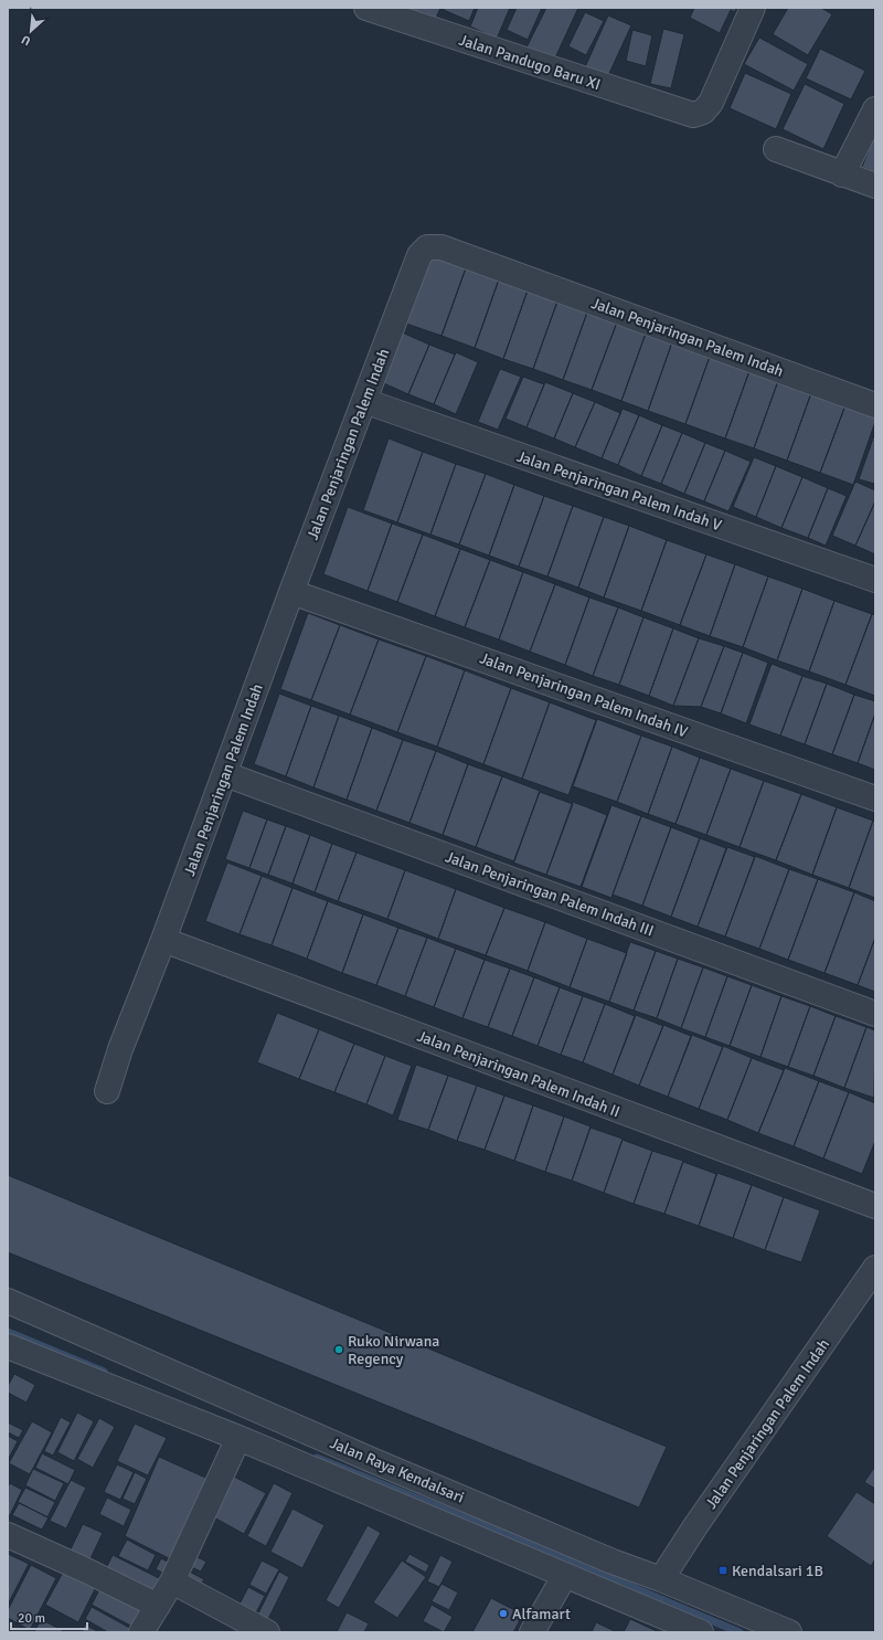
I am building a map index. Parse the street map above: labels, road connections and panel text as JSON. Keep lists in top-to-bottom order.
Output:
{
  "streets": {
    "street": [
      "Jalan Pandugo Baru XI",
      "Jalan Penjaringan Palem Indah",
      "Jalan Penjaringan Palem Indah V",
      "Jalan Penjaringan Palem Indah IV",
      "Jalan Penjaringan Palem Indah III",
      "Jalan Penjaringan Palem Indah II",
      "Jalan Raya Kendalsari"
    ]
  },
  "crossings": [
    ["Jalan Penjaringan Palem Indah", "Jalan Penjaringan Palem Indah V"],
    ["Jalan Penjaringan Palem Indah", "Jalan Penjaringan Palem Indah IV"],
    ["Jalan Penjaringan Palem Indah", "Jalan Penjaringan Palem Indah III"],
    ["Jalan Penjaringan Palem Indah", "Jalan Penjaringan Palem Indah II"],
    ["Jalan Penjaringan Palem Indah", "Jalan Raya Kendalsari"]
  ],
  "places": {
    "other": ["Ruko Nirwana Regency", "Alfamart"],
    "transit": ["Kendalsari 1B"]
  },
  "scale_bar": "20 m",
  "north": "bottom left"
}
